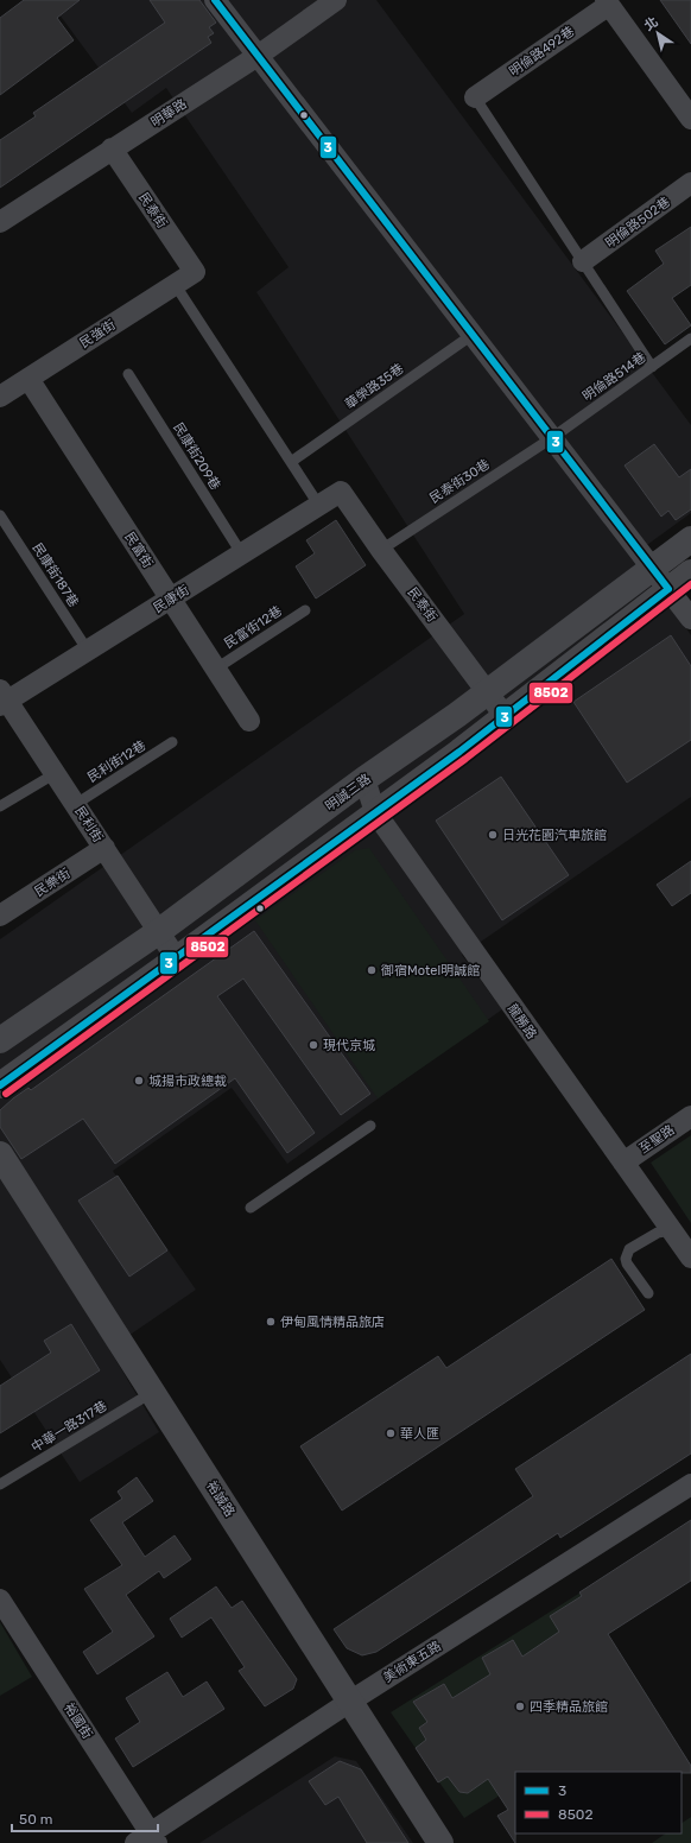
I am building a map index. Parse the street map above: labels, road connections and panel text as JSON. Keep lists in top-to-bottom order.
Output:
{
  "streets": {
    "street": [
      "明倫路492巷",
      "明華路",
      "民泰街",
      "明倫路502巷",
      "民強街",
      "民富街",
      "民康街",
      "明誠三路",
      "民利街",
      "民樂街",
      "龍勝路",
      "至聖路",
      "裕誠路",
      "美術東五路",
      "裕國街"
    ],
    "lane": [
      "明倫路514巷",
      "華榮路35巷",
      "民康街209巷",
      "民泰街30巷",
      "民康街187巷",
      "民富街12巷",
      "民利街12巷",
      "中華一路317巷"
    ]
  },
  "crossings": [
    ["明華路", "民泰街"],
    ["民泰街", "民強街"],
    ["民泰街", "民泰街30巷"],
    ["民泰街", "民康街"],
    ["民泰街", "明誠三路"],
    ["民強街", "民富街"],
    ["明倫路514巷", "民泰街30巷"],
    ["民康街209巷", "民康街"],
    ["民富街", "民康街"],
    ["民富街", "民富街12巷"],
    ["民康街187巷", "民康街"],
    ["民康街", "民利街"],
    ["民利街12巷", "民利街"],
    ["明誠三路", "民利街"],
    ["明誠三路", "龍勝路"],
    ["民利街", "民樂街"],
    ["龍勝路", "至聖路"],
    ["中華一路317巷", "裕誠路"],
    ["裕誠路", "美術東五路"],
    ["美術東五路", "裕國街"]
  ],
  "places": [
    "日光花園汽車旅館",
    "御宿Motel明誠館",
    "現代京城",
    "城揚市政總裁",
    "伊甸風情精品旅店",
    "華人匯",
    "四季精品旅館"
  ],
  "lines": ["transit line 3", "transit line 8502"],
  "legend": ["3", "8502"],
  "scale_bar": "50 m",
  "north": "top left"
}
